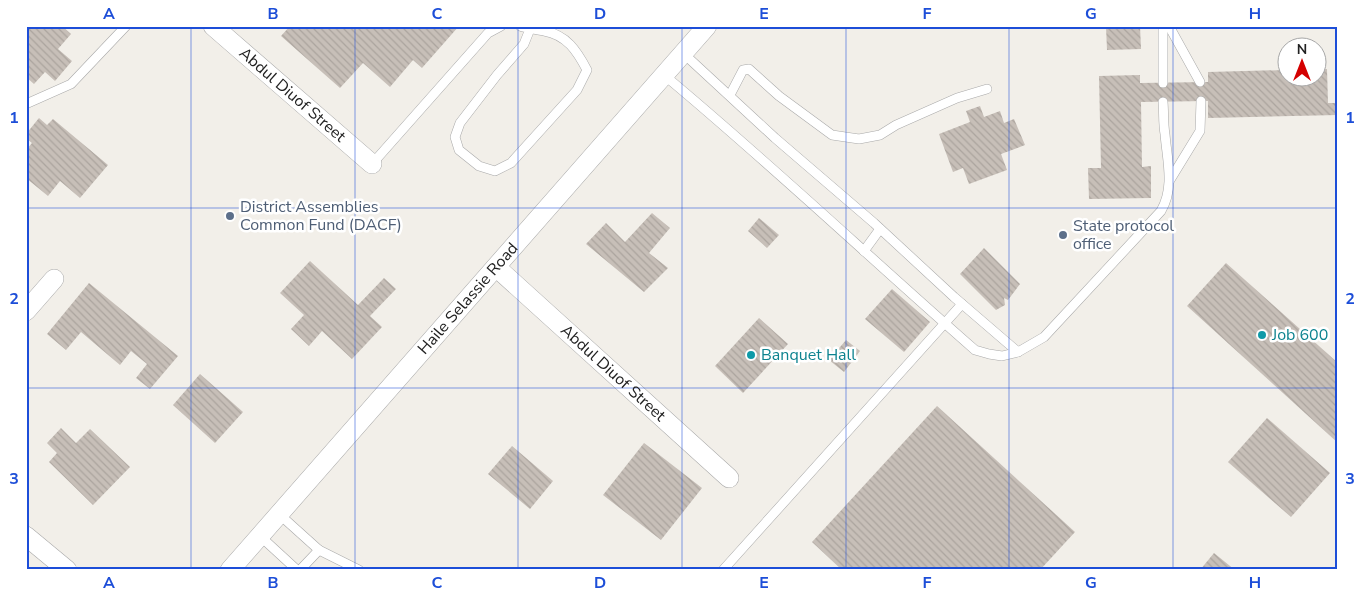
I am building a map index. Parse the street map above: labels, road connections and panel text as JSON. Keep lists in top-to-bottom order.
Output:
{
  "streets": {
    "street": ["Abdul Diuof Street", "Haile Selassie Road"]
  },
  "crossings": [
    ["Abdul Diuof Street", "Haile Selassie Road"]
  ],
  "places": [
    "District Assemblies Common Fund (DACF)",
    "State protocol office",
    "Job 600",
    "Banquet Hall"
  ],
  "north": "top",
  "grid": {
    "columns": [
      "A",
      "B",
      "C",
      "D",
      "E",
      "F",
      "G",
      "H"
    ],
    "rows": ["1", "2", "3"]
  }
}
